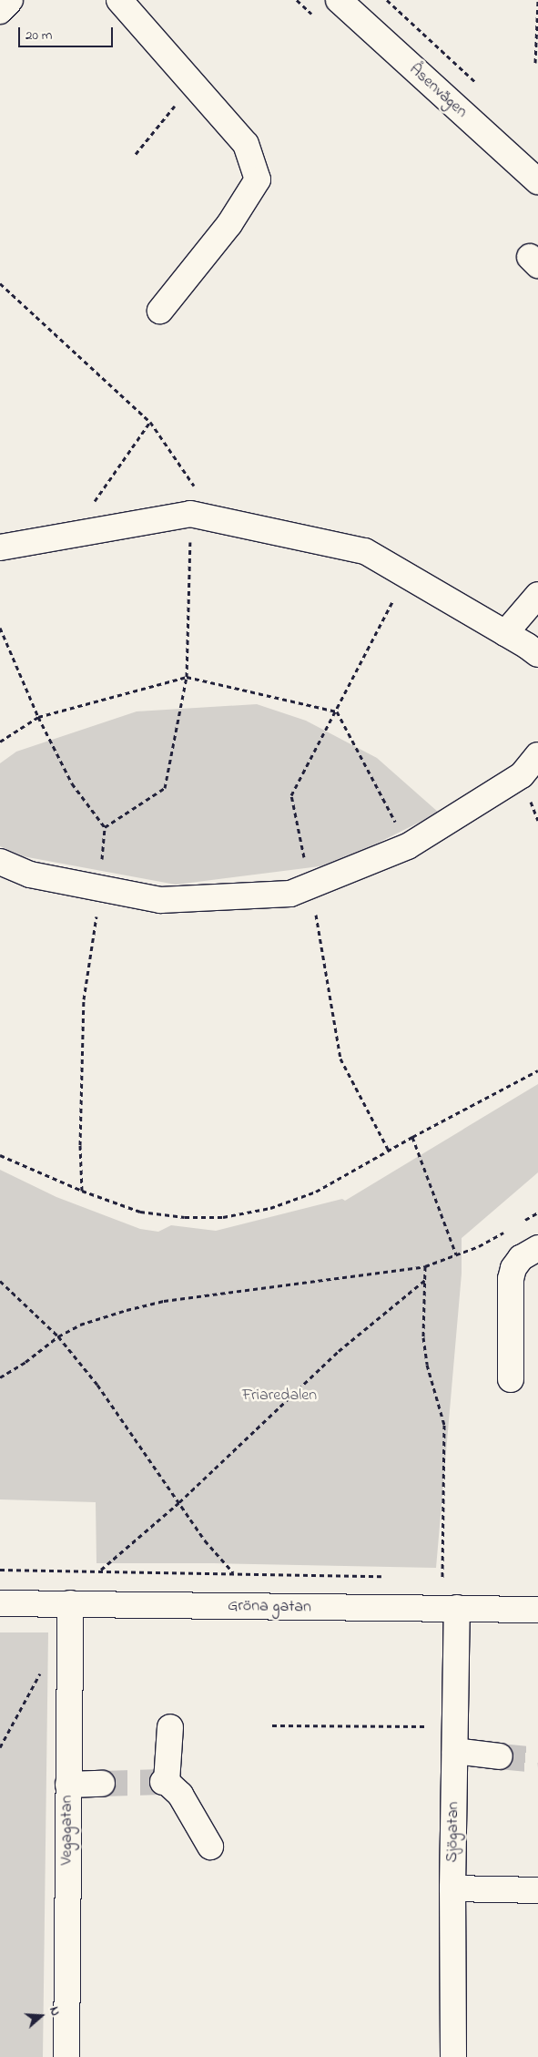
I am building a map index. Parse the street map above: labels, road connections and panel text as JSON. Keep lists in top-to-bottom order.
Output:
{
  "streets": {
    "street": [
      "Åsenvägen",
      "Gröna gatan",
      "Vegagatan",
      "Sjögatan"
    ]
  },
  "crossings": [
    ["Gröna gatan", "Vegagatan"],
    ["Gröna gatan", "Sjögatan"]
  ],
  "parks": ["Friaredalen"],
  "scale_bar": "20 m",
  "north": "right"
}
